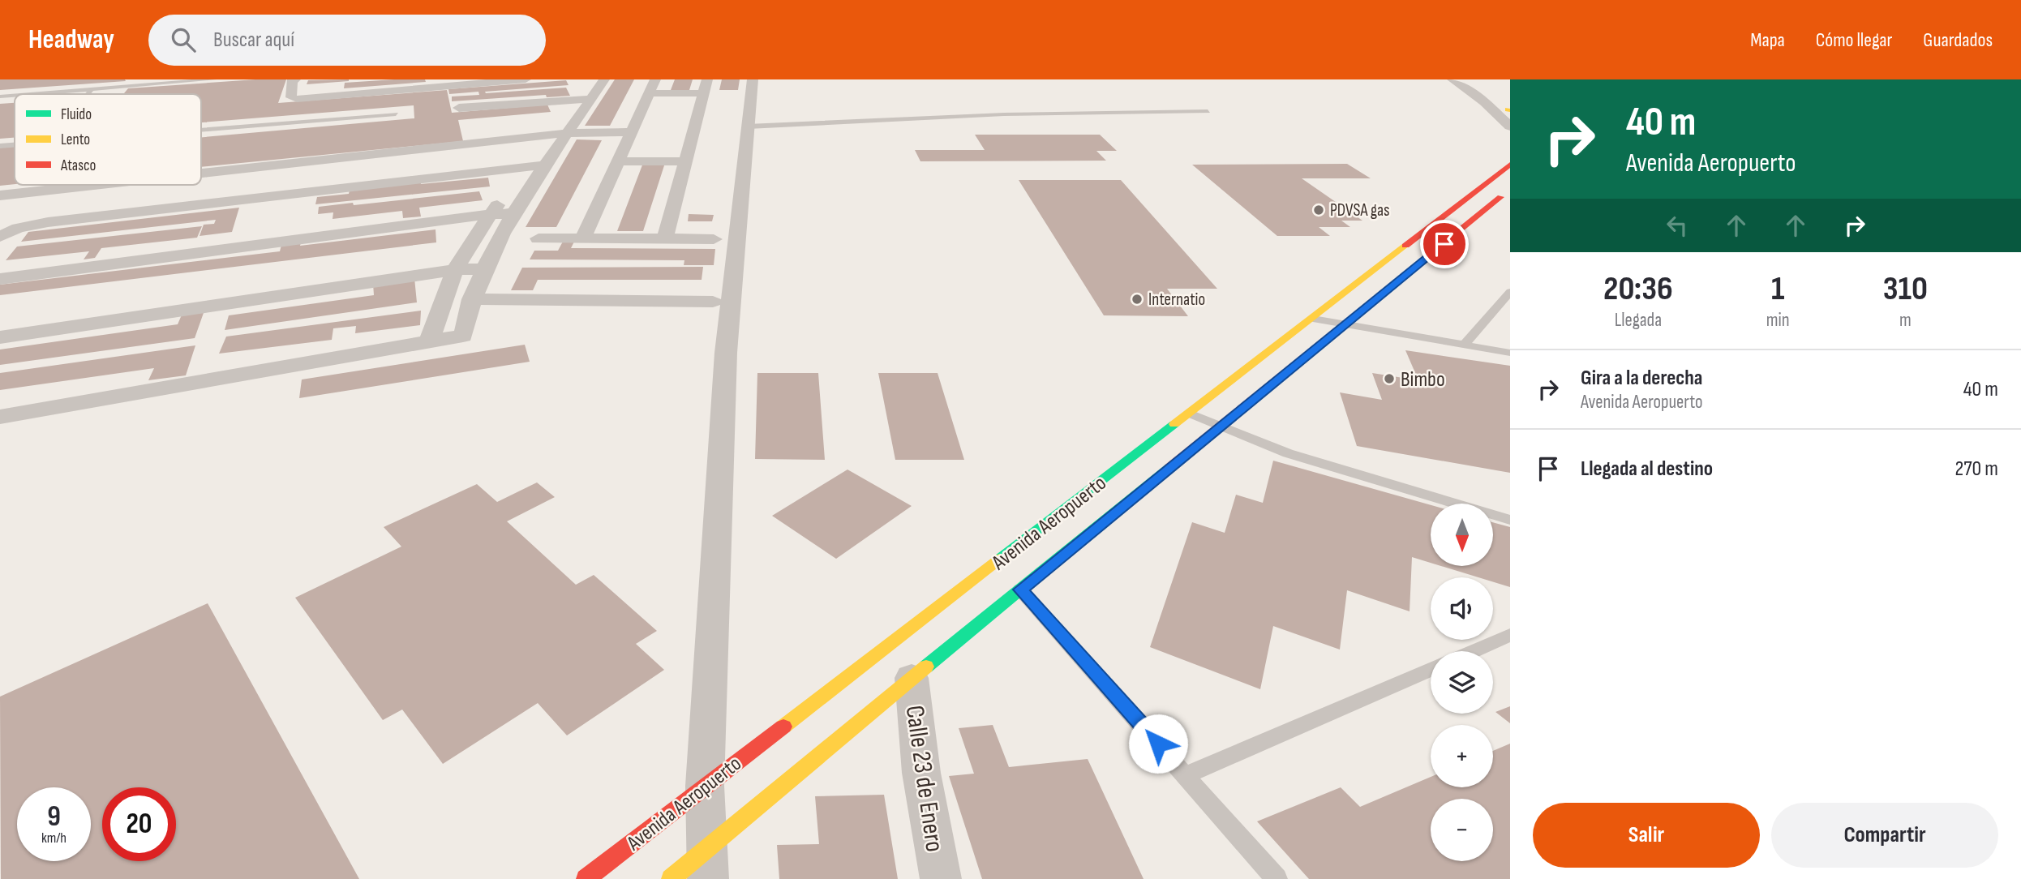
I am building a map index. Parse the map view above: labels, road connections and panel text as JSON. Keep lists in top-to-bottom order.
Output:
{
  "streets": {
    "street": ["Avenida Aeropuerto", "Calle 23 de Enero"]
  },
  "crossings": [
    ["Avenida Aeropuerto", "Calle 23 de Enero"]
  ],
  "places": ["PDVSA gas", "Internatio", "Bimbo"],
  "legend": ["Fluido", "Lento", "Atasco"],
  "north": "bottom",
  "page": {
    "header": "Headway",
    "search": "Buscar aquí",
    "nav": ["Mapa", "Cómo llegar", "Guardados"],
    "turn": ["40 m", "Avenida Aeropuerto"],
    "eta": [
      "20:36",
      "Llegada",
      "1",
      "min",
      "310",
      "m"
    ],
    "list": [
      {
        "name": "Gira a la derecha",
        "note": "Avenida Aeropuerto",
        "value": "40 m"
      },
      {
        "name": "Llegada al destino",
        "value": "270 m"
      }
    ],
    "map_buttons": ["+", "−"],
    "speed": "9 km/h",
    "limit": "20",
    "buttons": ["Salir", "Compartir"]
  }
}
